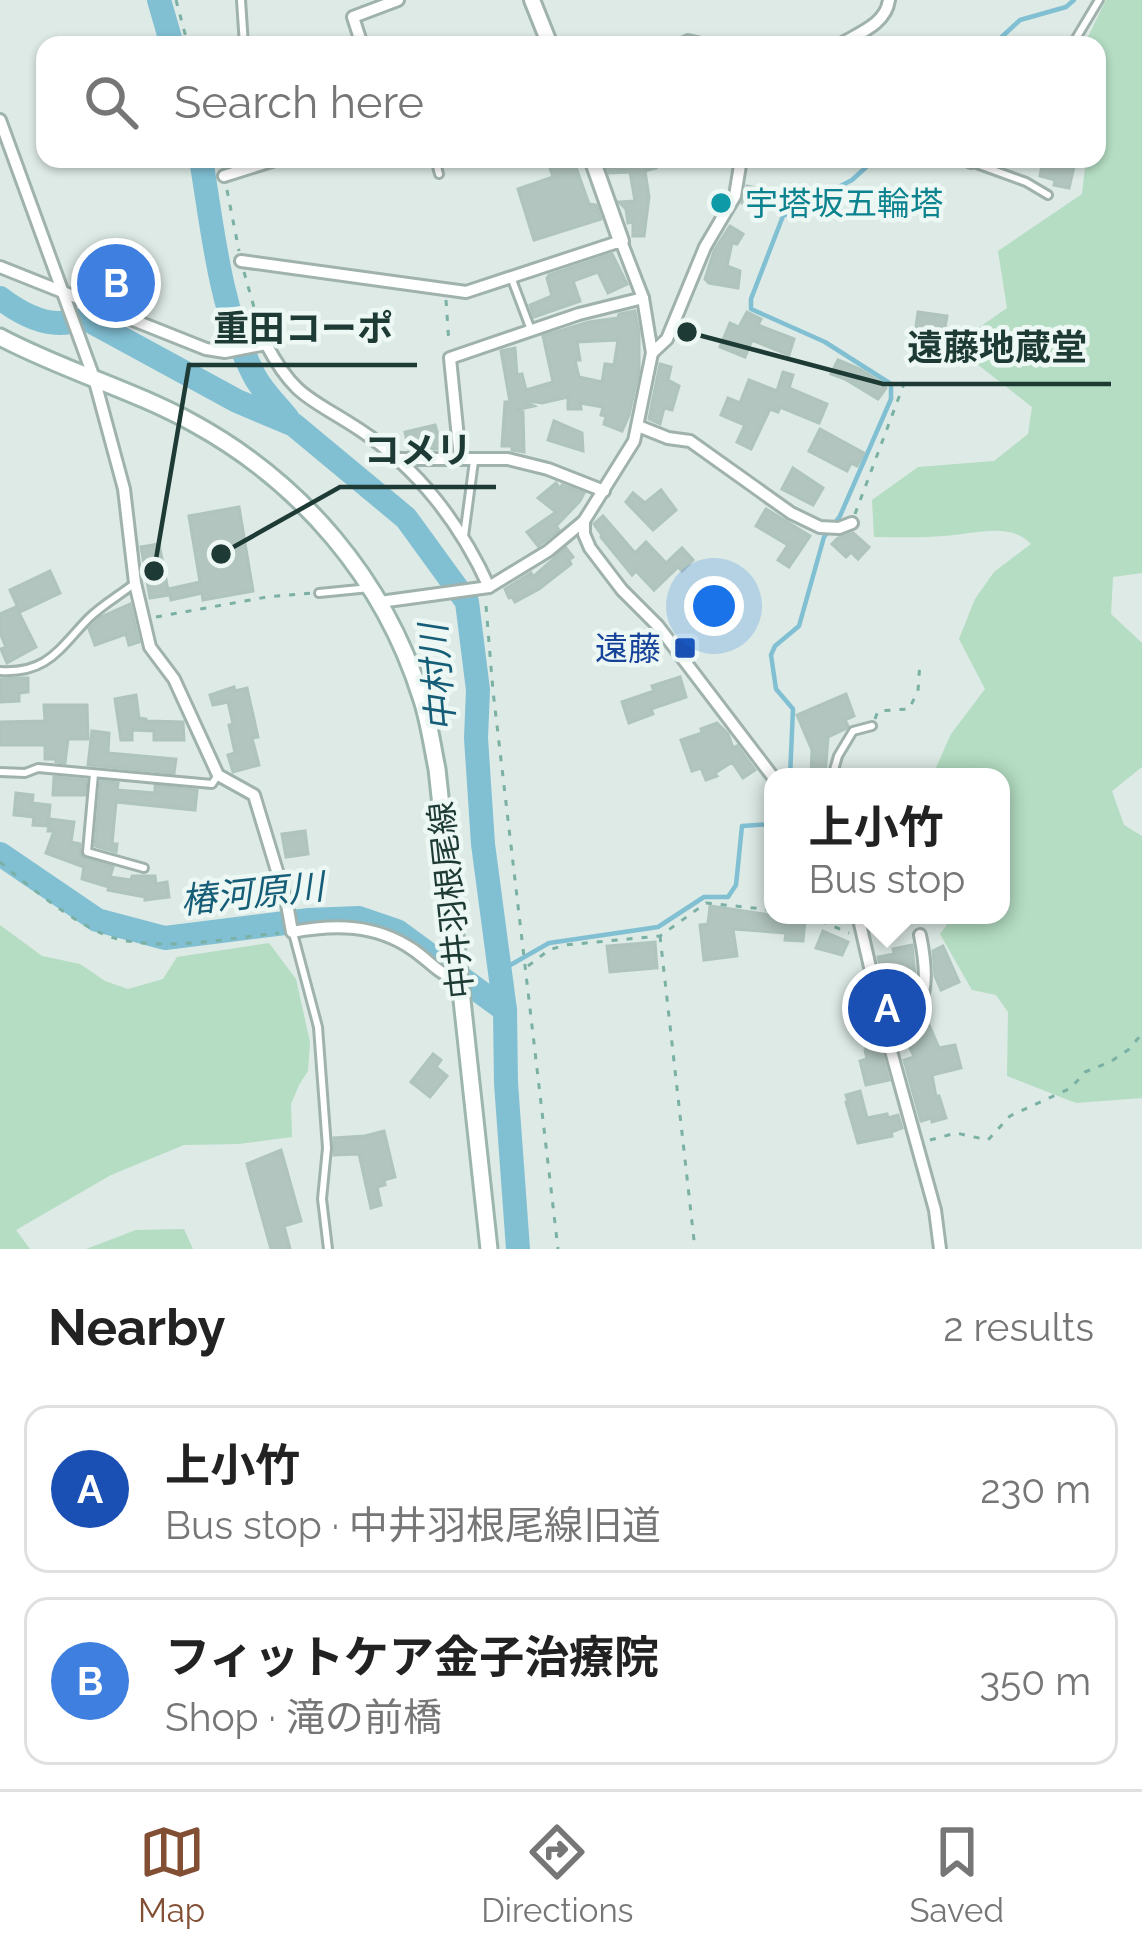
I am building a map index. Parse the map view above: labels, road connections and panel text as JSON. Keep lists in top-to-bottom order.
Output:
{
  "streets": {
    "main road": ["中井羽根尾線"]
  },
  "water": ["中村川", "椿河原川"],
  "places": {
    "other": [
      "宇塔坂五輪塔",
      "遠藤地蔵堂",
      "コメリ",
      "重田コーポ"
    ],
    "transit": ["遠藤"]
  },
  "page": {
    "search": "Search here",
    "pins": ["B", "A"],
    "popup": ["上小竹", "Bus stop"],
    "heading": ["Nearby", "2 results"],
    "list": [
      {
        "mark": "A",
        "name": "上小竹",
        "note": "Bus stop · 中井羽根尾線旧道",
        "value": "230 m"
      },
      {
        "mark": "B",
        "name": "フィットケア金子治療院",
        "note": "Shop · 滝の前橋",
        "value": "350 m"
      }
    ],
    "nav": ["Map", "Directions", "Saved"]
  }
}
